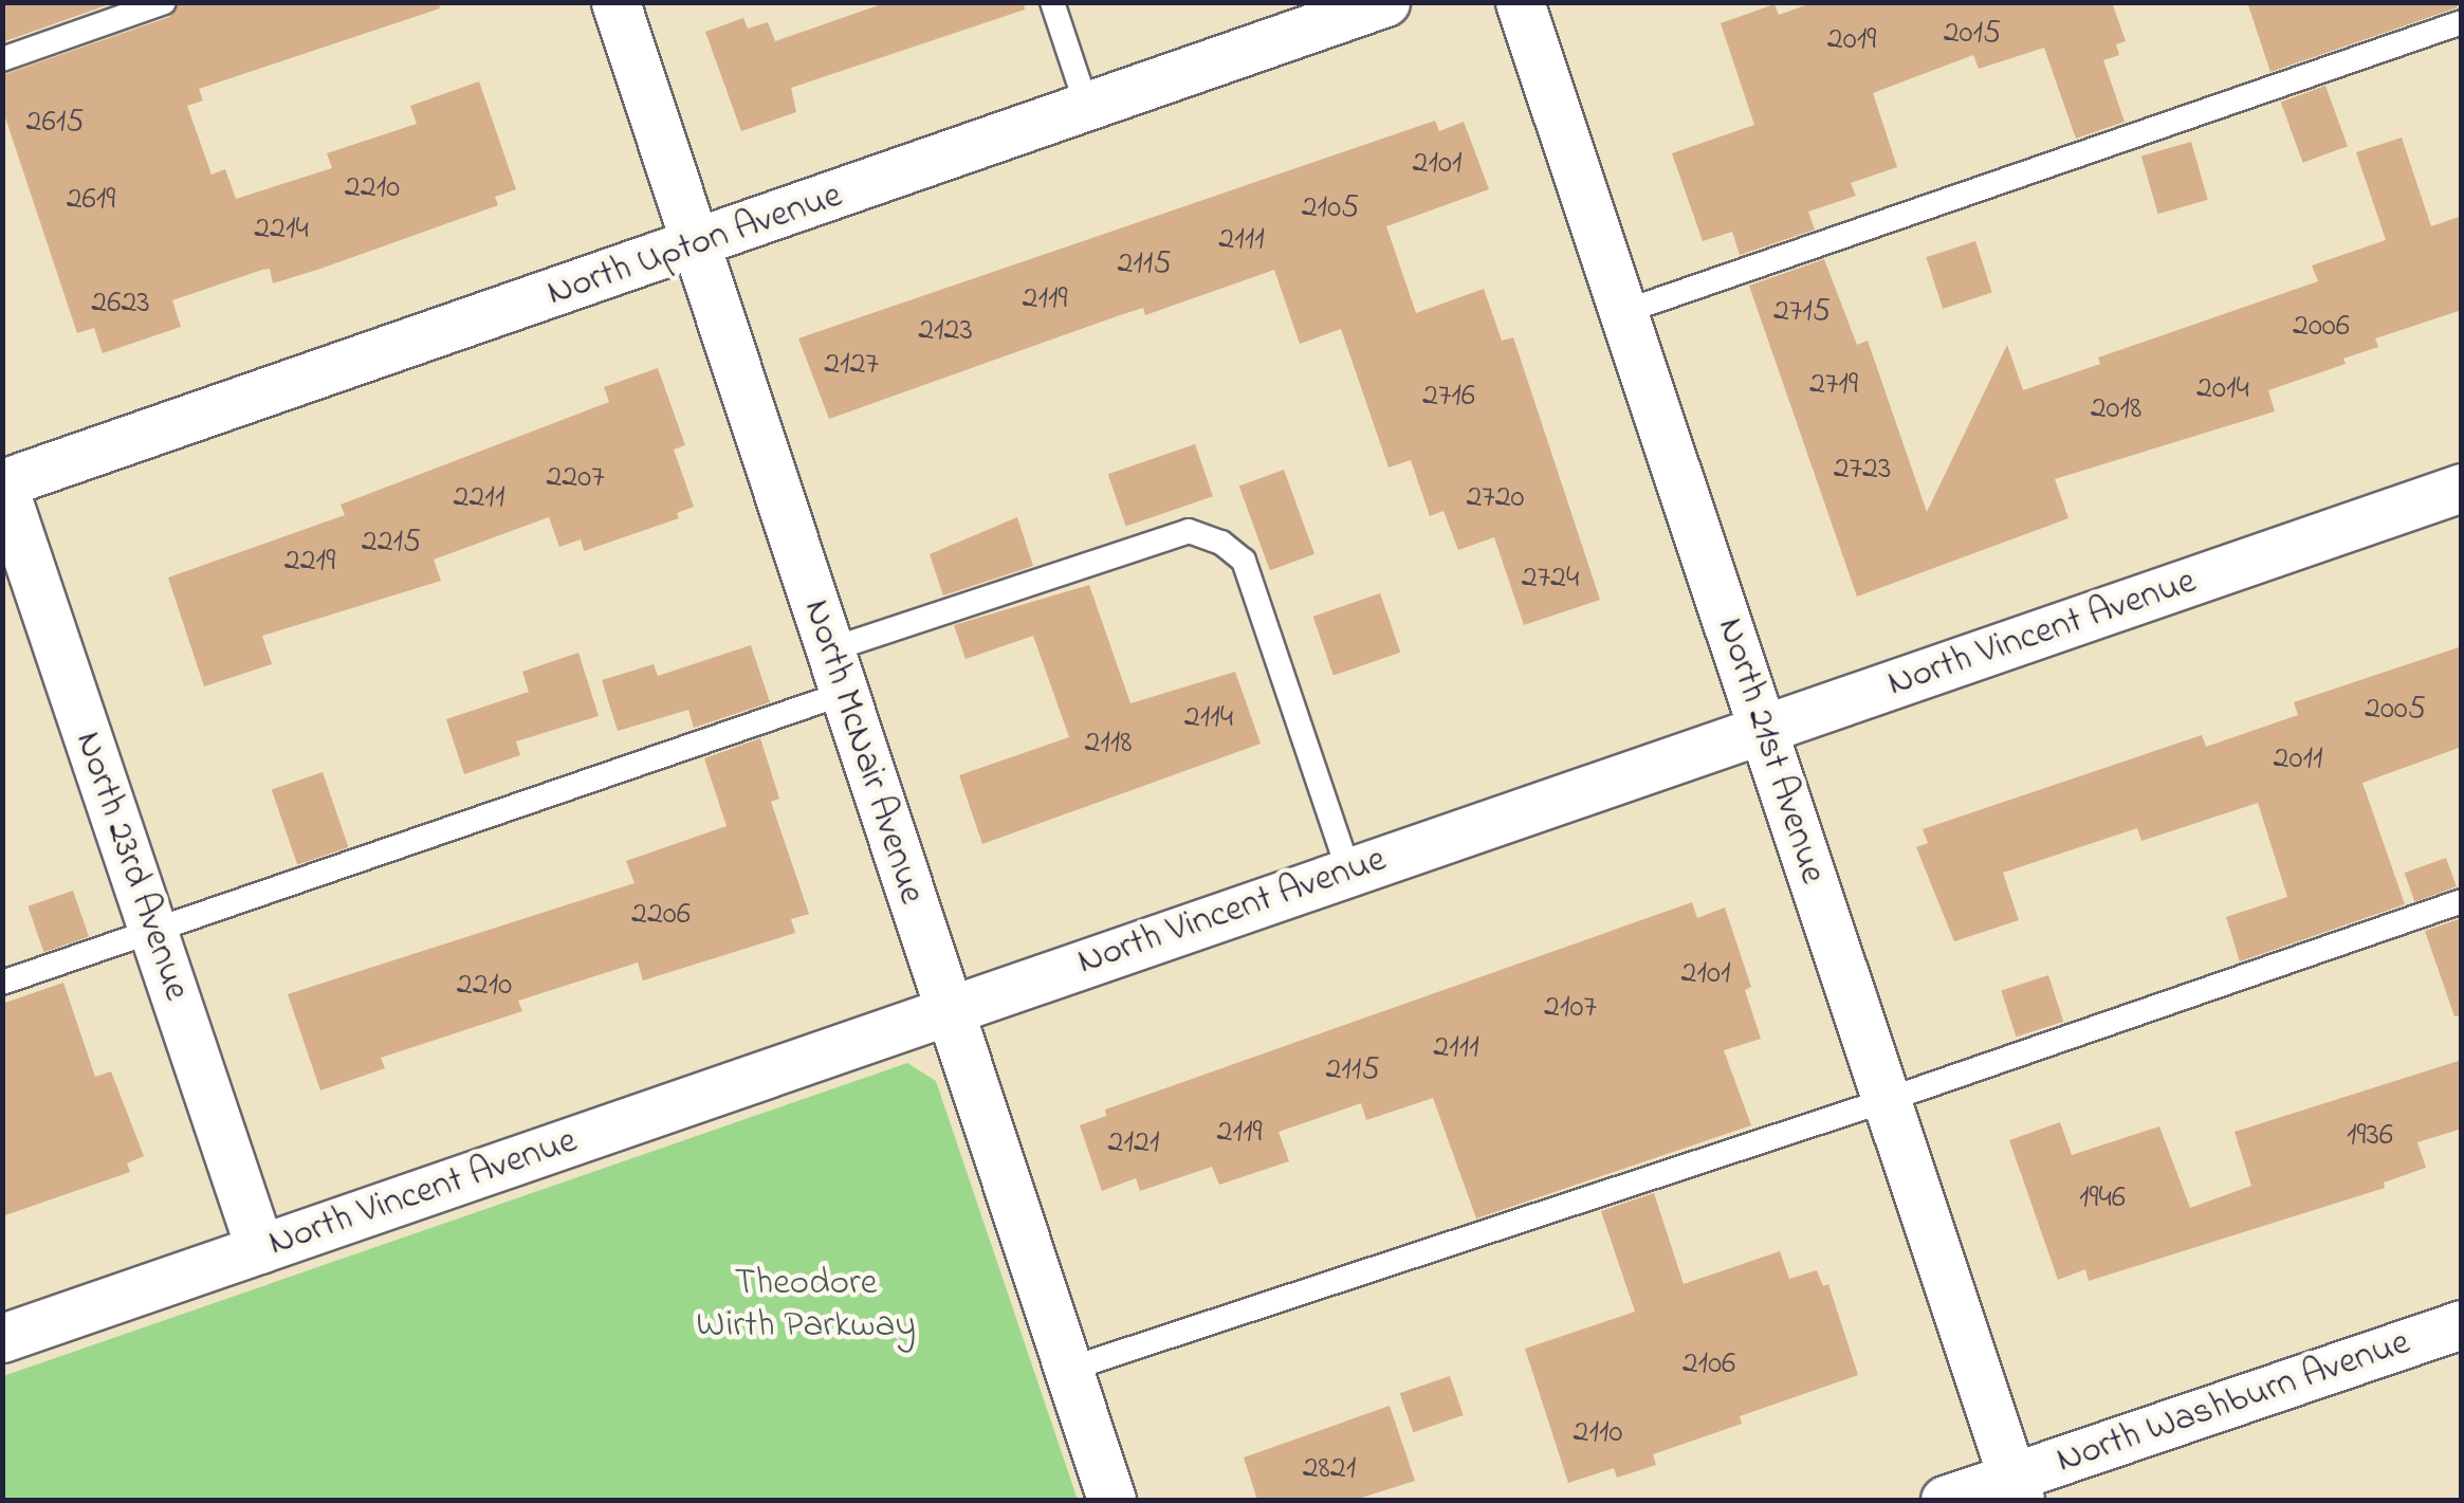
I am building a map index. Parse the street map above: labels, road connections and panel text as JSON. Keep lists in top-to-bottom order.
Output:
{
  "streets": {
    "street": [
      "North Upton Avenue",
      "North Vincent Avenue",
      "North 21st Avenue",
      "North McNair Avenue",
      "North 23rd Avenue",
      "North Washburn Avenue"
    ]
  },
  "crossings": [
    ["North Upton Avenue", "North McNair Avenue"],
    ["North Upton Avenue", "North 23rd Avenue"],
    ["North Vincent Avenue", "North 21st Avenue"],
    ["North Vincent Avenue", "North McNair Avenue"],
    ["North Vincent Avenue", "North 23rd Avenue"],
    ["North 21st Avenue", "North Washburn Avenue"]
  ],
  "parks": ["Theodore Wirth Parkway"],
  "house_numbers": [
    "2015",
    "2019",
    "2615",
    "2101",
    "2210",
    "2619",
    "2105",
    "2214",
    "2111",
    "2115",
    "2119",
    "2623",
    "2715",
    "2006",
    "2123",
    "2127",
    "2719",
    "2014",
    "2716",
    "2018",
    "2723",
    "2207",
    "2211",
    "2720",
    "2215",
    "2219",
    "2724",
    "2005",
    "2114",
    "2118",
    "2011",
    "2206",
    "2101",
    "2210",
    "2107",
    "2111",
    "2115",
    "2119",
    "1936",
    "2121",
    "1946",
    "2106",
    "2110",
    "2821"
  ]
}
